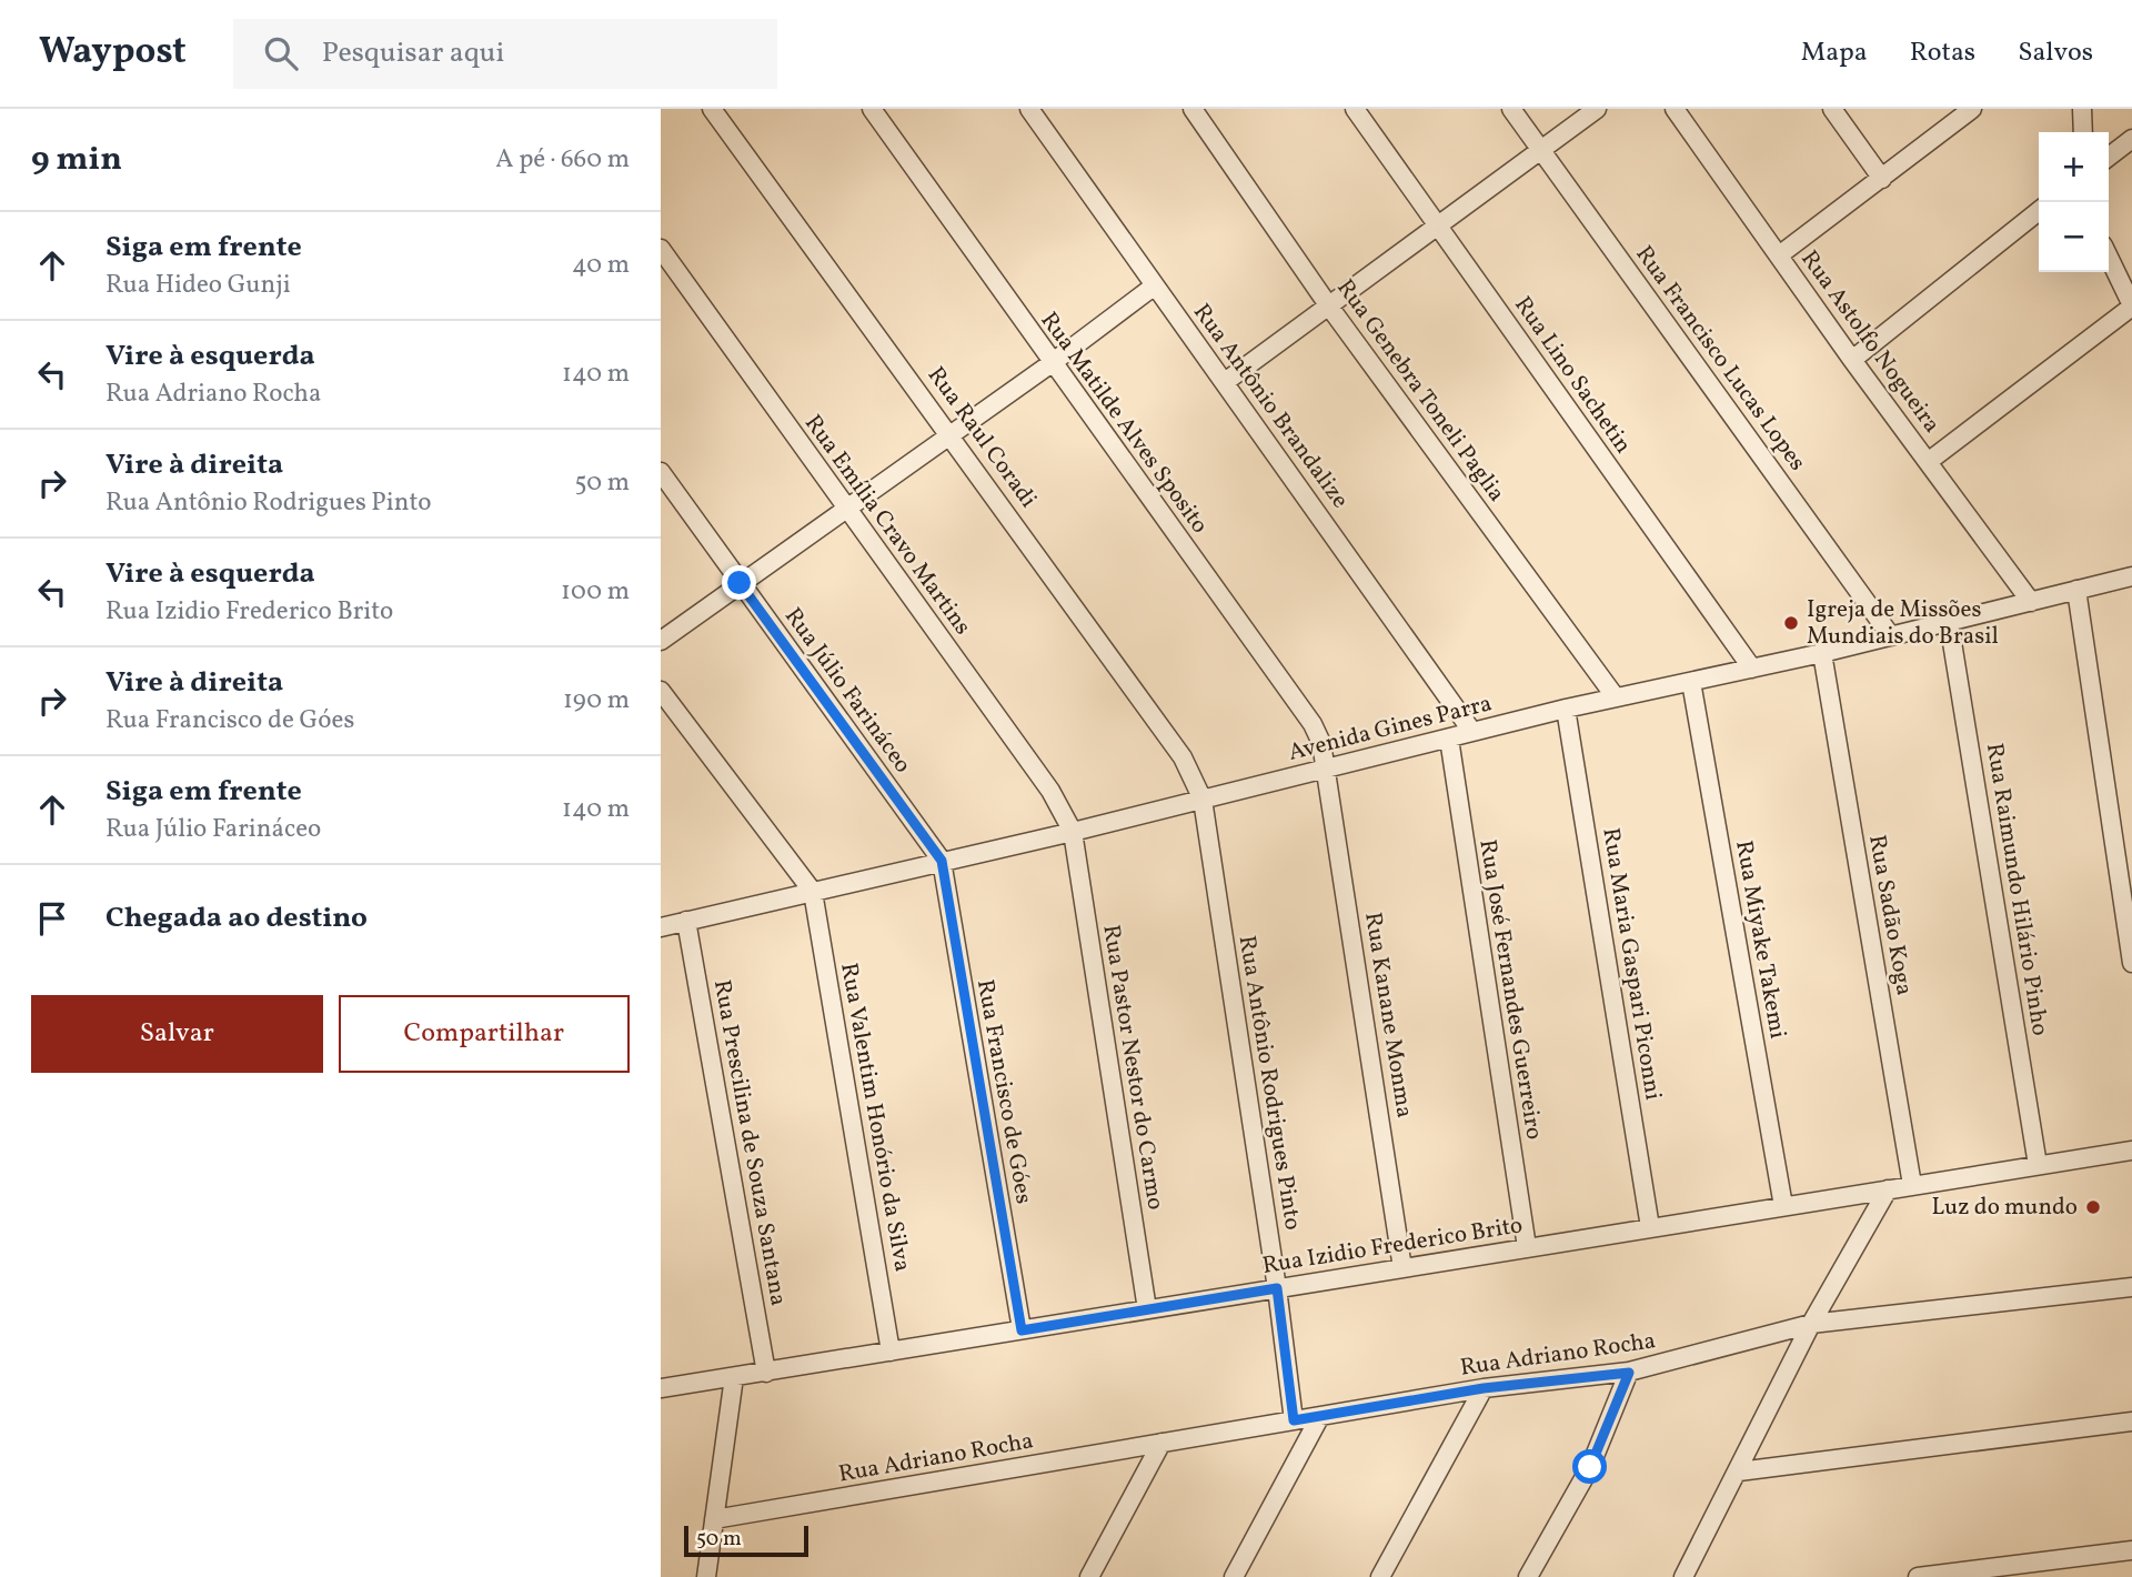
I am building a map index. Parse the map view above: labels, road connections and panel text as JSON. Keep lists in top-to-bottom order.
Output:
{
  "streets": {
    "street": [
      "Rua Astolfo Nogueira",
      "Rua Francisco Lucas Lopes",
      "Rua Lino Sachetin",
      "Rua Genebra Toneli Paglia",
      "Rua Antônio Brandalize",
      "Rua Matilde Alves Sposito",
      "Rua Raul Coradi",
      "Rua Emília Cravo Martins",
      "Rua Júlio Farináceo",
      "Avenida Gines Parra",
      "Rua Raimundo Hilário Pinho",
      "Rua Sadão Koga",
      "Rua Miyake Takemi",
      "Rua Maria Gaspari Piconni",
      "Rua José Fernandes Guerreiro",
      "Rua Kanane Monma",
      "Rua Pastor Nestor do Carmo",
      "Rua Antônio Rodrigues Pinto",
      "Rua Francisco de Góes",
      "Rua Valentim Honório da Silva",
      "Rua Prescilina de Souza Santana",
      "Rua Izidio Frederico Brito",
      "Rua Adriano Rocha"
    ]
  },
  "crossings": [
    ["Rua Astolfo Nogueira", "Avenida Gines Parra"],
    ["Rua Francisco Lucas Lopes", "Avenida Gines Parra"],
    ["Rua Lino Sachetin", "Avenida Gines Parra"],
    ["Rua Genebra Toneli Paglia", "Avenida Gines Parra"],
    ["Rua Antônio Brandalize", "Avenida Gines Parra"],
    ["Rua Matilde Alves Sposito", "Avenida Gines Parra"],
    ["Rua Matilde Alves Sposito", "Rua Kanane Monma"],
    ["Rua Raul Coradi", "Avenida Gines Parra"],
    ["Rua Raul Coradi", "Rua Antônio Rodrigues Pinto"],
    ["Rua Emília Cravo Martins", "Avenida Gines Parra"],
    ["Rua Emília Cravo Martins", "Rua Pastor Nestor do Carmo"],
    ["Rua Júlio Farináceo", "Avenida Gines Parra"],
    ["Rua Júlio Farináceo", "Rua Francisco de Góes"],
    ["Avenida Gines Parra", "Rua Raimundo Hilário Pinho"],
    ["Avenida Gines Parra", "Rua Sadão Koga"],
    ["Avenida Gines Parra", "Rua Miyake Takemi"],
    ["Avenida Gines Parra", "Rua Maria Gaspari Piconni"],
    ["Avenida Gines Parra", "Rua José Fernandes Guerreiro"],
    ["Avenida Gines Parra", "Rua Kanane Monma"],
    ["Avenida Gines Parra", "Rua Pastor Nestor do Carmo"],
    ["Avenida Gines Parra", "Rua Antônio Rodrigues Pinto"],
    ["Avenida Gines Parra", "Rua Francisco de Góes"],
    ["Avenida Gines Parra", "Rua Valentim Honório da Silva"],
    ["Avenida Gines Parra", "Rua Prescilina de Souza Santana"],
    ["Rua Raimundo Hilário Pinho", "Rua Izidio Frederico Brito"],
    ["Rua Sadão Koga", "Rua Izidio Frederico Brito"],
    ["Rua Miyake Takemi", "Rua Izidio Frederico Brito"],
    ["Rua Maria Gaspari Piconni", "Rua Izidio Frederico Brito"],
    ["Rua José Fernandes Guerreiro", "Rua Izidio Frederico Brito"],
    ["Rua Kanane Monma", "Rua Izidio Frederico Brito"],
    ["Rua Pastor Nestor do Carmo", "Rua Izidio Frederico Brito"],
    ["Rua Antônio Rodrigues Pinto", "Rua Izidio Frederico Brito"],
    ["Rua Antônio Rodrigues Pinto", "Rua Adriano Rocha"],
    ["Rua Francisco de Góes", "Rua Izidio Frederico Brito"],
    ["Rua Valentim Honório da Silva", "Rua Izidio Frederico Brito"],
    ["Rua Prescilina de Souza Santana", "Rua Izidio Frederico Brito"]
  ],
  "places": ["Igreja de Missões Mundiais do Brasil", "Luz do mundo"],
  "scale_bar": "50 m",
  "page": {
    "header": "Waypost",
    "search": "Pesquisar aqui",
    "nav": ["Mapa", "Rotas", "Salvos"],
    "heading": ["9 min", "A pé · 660 m"],
    "map_buttons": ["+", "−"],
    "list": [
      ["Siga em frente", "Rua Hideo Gunji", "40 m"],
      ["Vire à esquerda", "Rua Adriano Rocha", "140 m"],
      ["Vire à direita", "Rua Antônio Rodrigues Pinto", "50 m"],
      ["Vire à esquerda", "Rua Izidio Frederico Brito", "100 m"],
      ["Vire à direita", "Rua Francisco de Góes", "190 m"],
      ["Siga em frente", "Rua Júlio Farináceo", "140 m"],
      "Chegada ao destino"
    ],
    "buttons": ["Salvar", "Compartilhar"],
    "scale": "50 m"
  }
}
